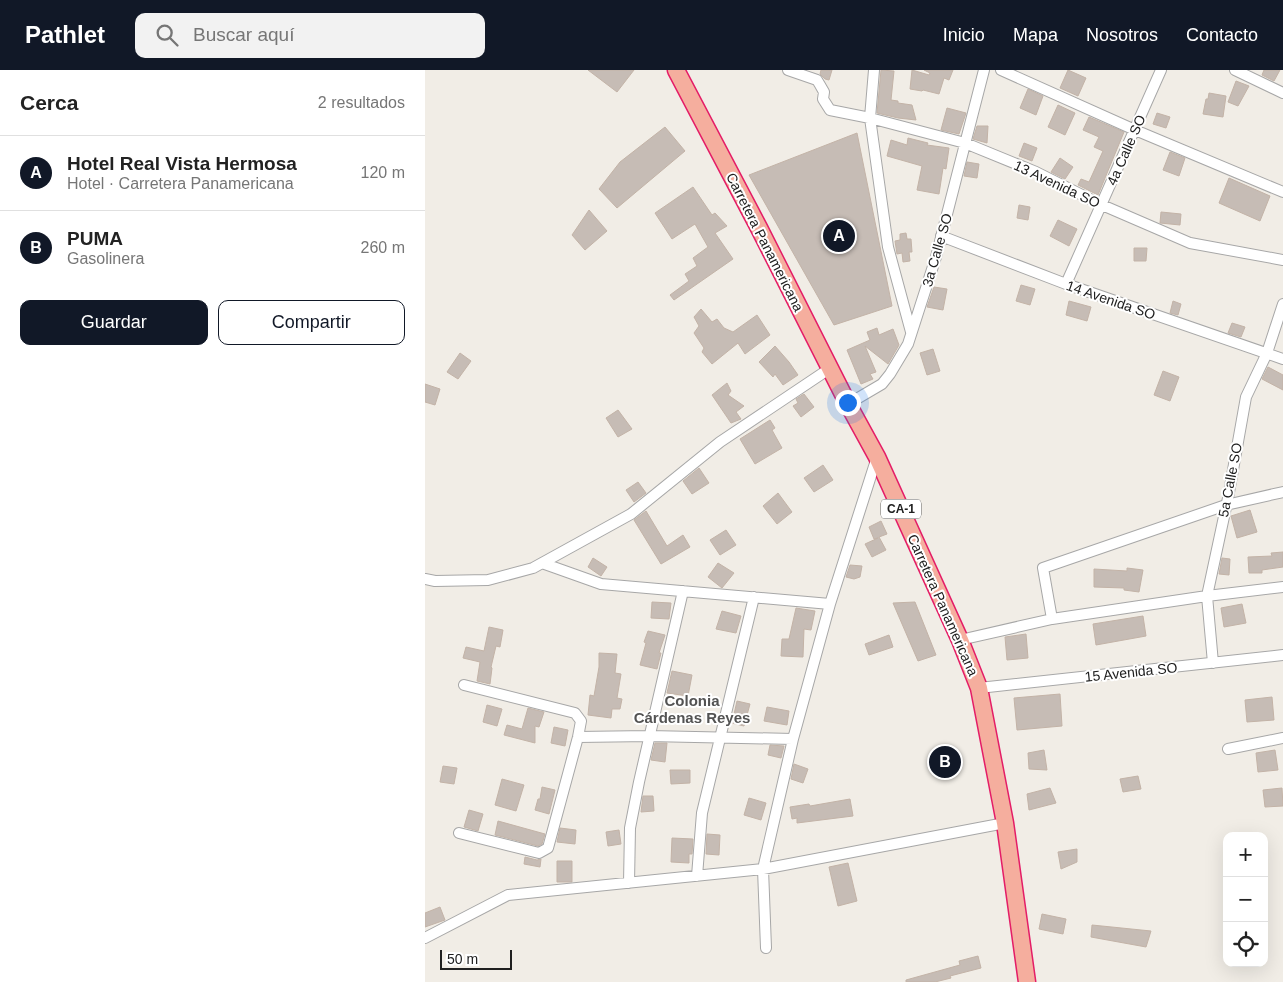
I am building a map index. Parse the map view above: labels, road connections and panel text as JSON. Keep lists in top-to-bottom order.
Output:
{
  "streets": {
    "highway": ["Carretera Panamericana", "CA-1"],
    "street": [
      "4a Calle SO",
      "13 Avenida SO",
      "3a Calle SO",
      "14 Avenida SO",
      "5a Calle SO",
      "15 Avenida SO"
    ]
  },
  "crossings": [
    ["4a Calle SO", "13 Avenida SO"],
    ["4a Calle SO", "14 Avenida SO"],
    ["13 Avenida SO", "3a Calle SO"],
    ["Carretera Panamericana", "3a Calle SO"],
    ["Carretera Panamericana", "15 Avenida SO"],
    ["3a Calle SO", "14 Avenida SO"],
    ["14 Avenida SO", "5a Calle SO"],
    ["5a Calle SO", "15 Avenida SO"]
  ],
  "districts": ["Colonia Cárdenas Reyes"],
  "scale_bar": "50 m",
  "page": {
    "header": "Pathlet",
    "search": "Buscar aquí",
    "nav": [
      "Inicio",
      "Mapa",
      "Nosotros",
      "Contacto"
    ],
    "heading": ["Cerca", "2 resultados"],
    "list": [
      {
        "mark": "A",
        "name": "Hotel Real Vista Hermosa",
        "note": "Hotel · Carretera Panamericana",
        "value": "120 m"
      },
      {
        "mark": "B",
        "name": "PUMA",
        "note": "Gasolinera",
        "value": "260 m"
      }
    ],
    "pins": ["A", "B"],
    "buttons": ["Guardar", "Compartir"],
    "map_buttons": ["+", "−"],
    "scale": "50 m"
  }
}
